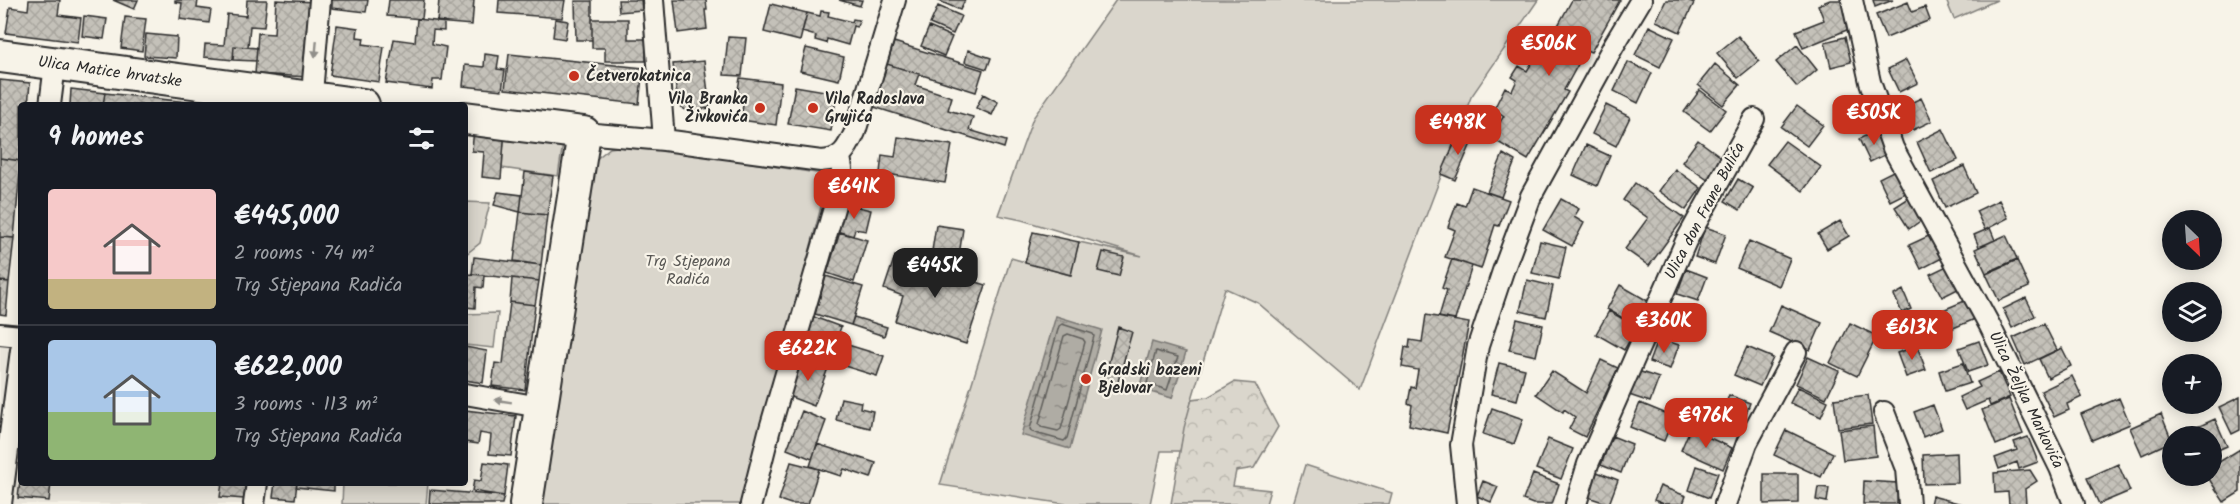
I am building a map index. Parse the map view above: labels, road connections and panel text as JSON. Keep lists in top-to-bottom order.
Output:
{
  "streets": {
    "main road": ["Ulica Matice hrvatske"],
    "street": ["Ulica don Frane Bulića", "Ulica Željka Markovića"]
  },
  "parks": ["Trg Stjepana Radića"],
  "places": [
    "Četverokatnica",
    "Vila Branka Živkovića",
    "Vila Radoslava Grujića",
    "Gradski bazeni Bjelovar"
  ],
  "north": "bottom right",
  "page": {
    "price": [
      "€506K",
      "€505K",
      "€498K",
      "€641K",
      "€445K",
      "€360K",
      "€613K",
      "€622K",
      "€976K"
    ],
    "heading": "9 homes",
    "list": [
      {
        "name": "€445,000",
        "note": "2 rooms · 74 m² · Trg Stjepana Radića"
      },
      {
        "name": "€622,000",
        "note": "3 rooms · 113 m² · Trg Stjepana Radića"
      }
    ],
    "map_buttons": ["+", "−"]
  }
}
